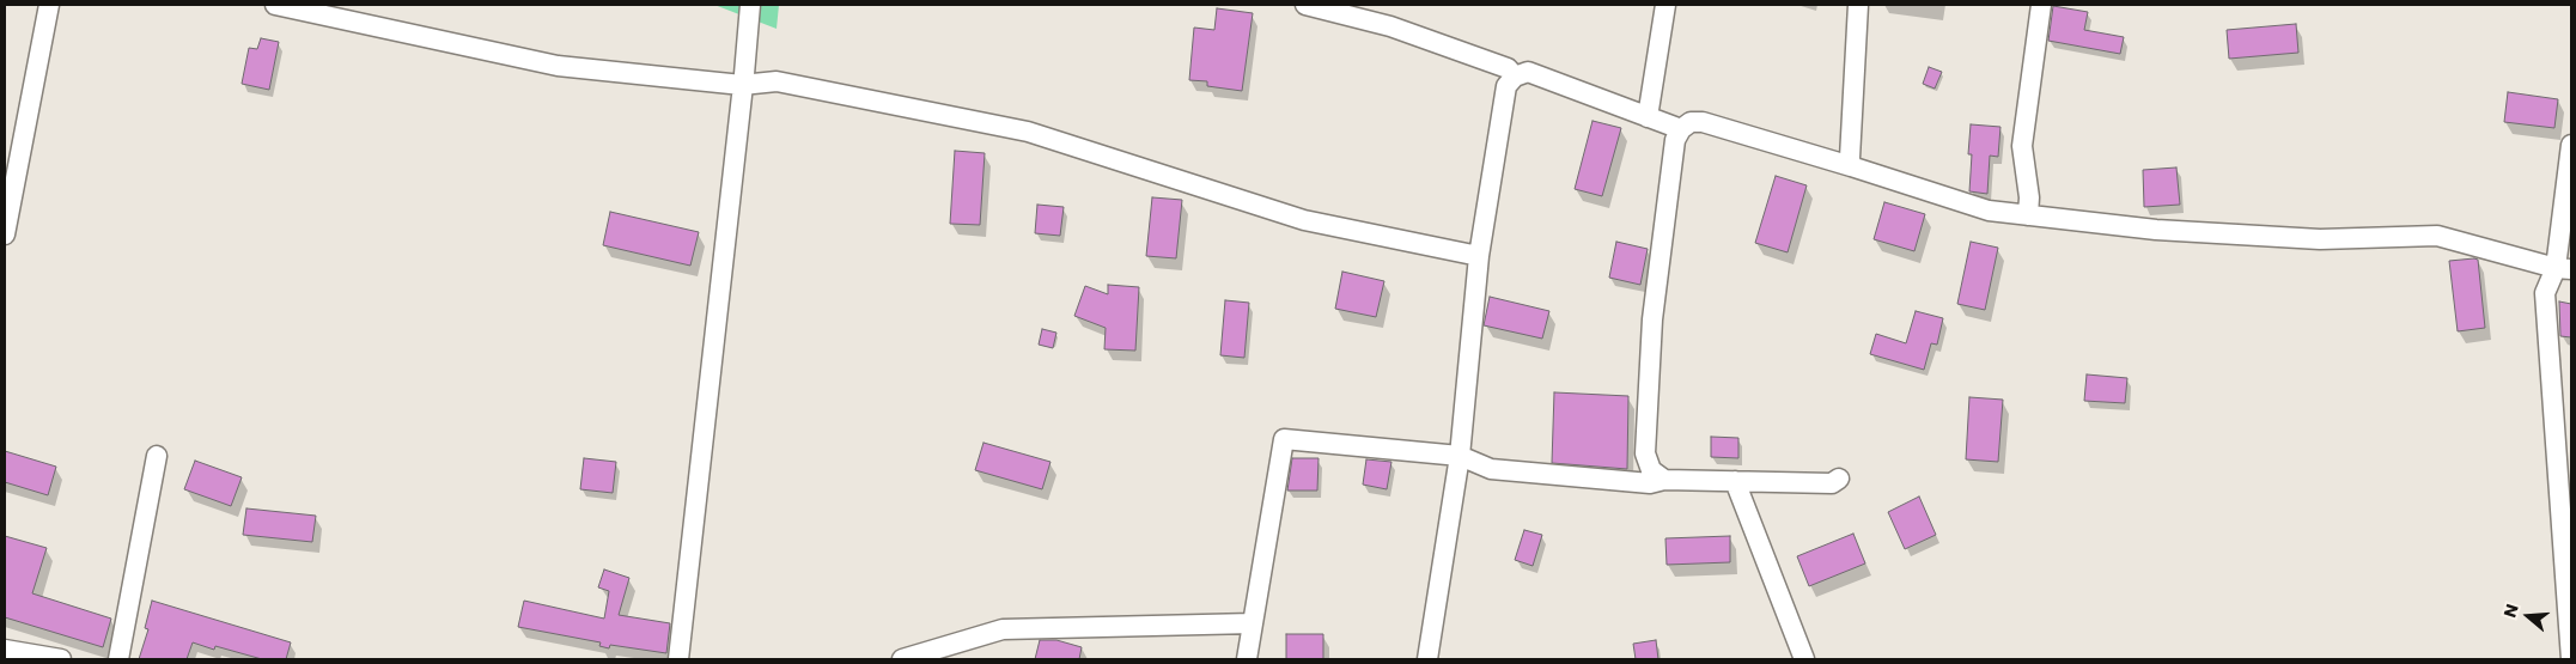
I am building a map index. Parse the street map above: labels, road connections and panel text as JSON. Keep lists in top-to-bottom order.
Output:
{
  "north": "left"
}
